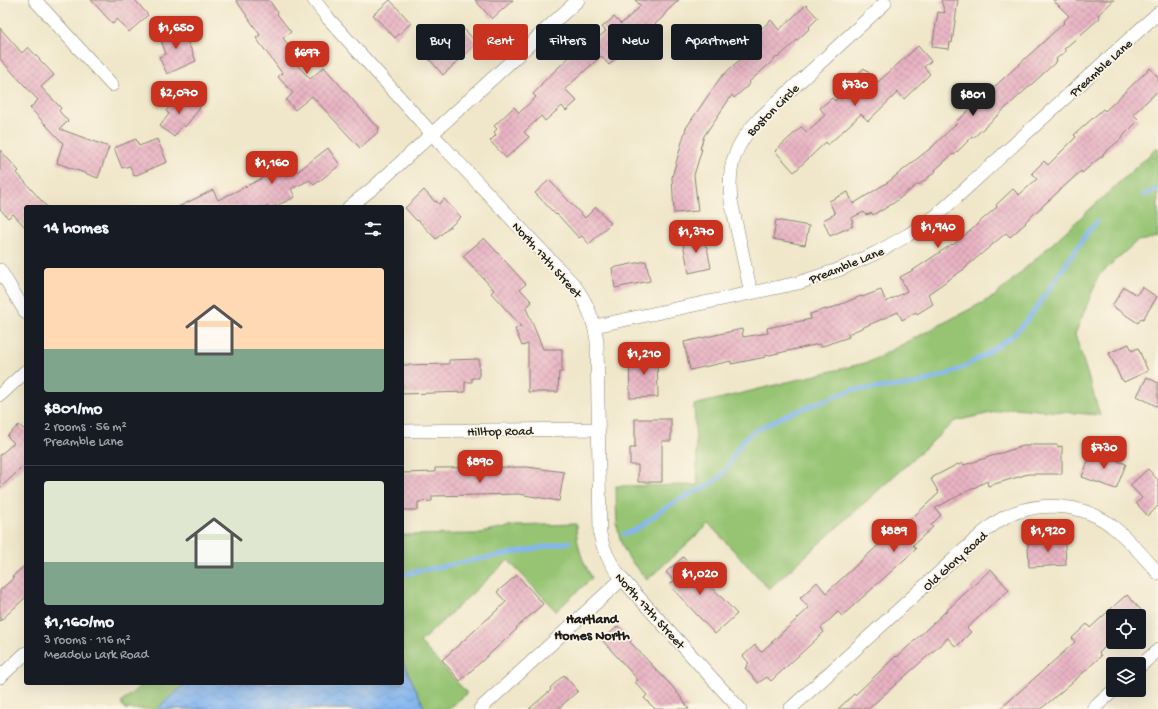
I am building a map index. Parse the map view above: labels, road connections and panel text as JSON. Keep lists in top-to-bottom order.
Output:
{
  "streets": {
    "street": [
      "Preamble Lane",
      "Boston Circle",
      "North 17th Street",
      "Hilltop Road",
      "Old Glory Road"
    ]
  },
  "crossings": [
    ["Preamble Lane", "Boston Circle"],
    ["Preamble Lane", "North 17th Street"],
    ["North 17th Street", "Hilltop Road"]
  ],
  "districts": ["Hartland Homes North"],
  "page": {
    "price": [
      "$1,650",
      "$697",
      "$730",
      "$2,070",
      "$801",
      "$1,160",
      "$1,940",
      "$1,370",
      "$1,210",
      "$730",
      "$890",
      "$889",
      "$1,920",
      "$1,020"
    ],
    "chip": [
      "Buy",
      "Rent",
      "Filters",
      "New",
      "Apartment"
    ],
    "heading": "14 homes",
    "list": [
      {
        "name": "$801/mo",
        "note": "2 rooms · 56 m² · Preamble Lane"
      },
      {
        "name": "$1,160/mo",
        "note": "3 rooms · 116 m² · Meadow Lark Road"
      }
    ]
  }
}
